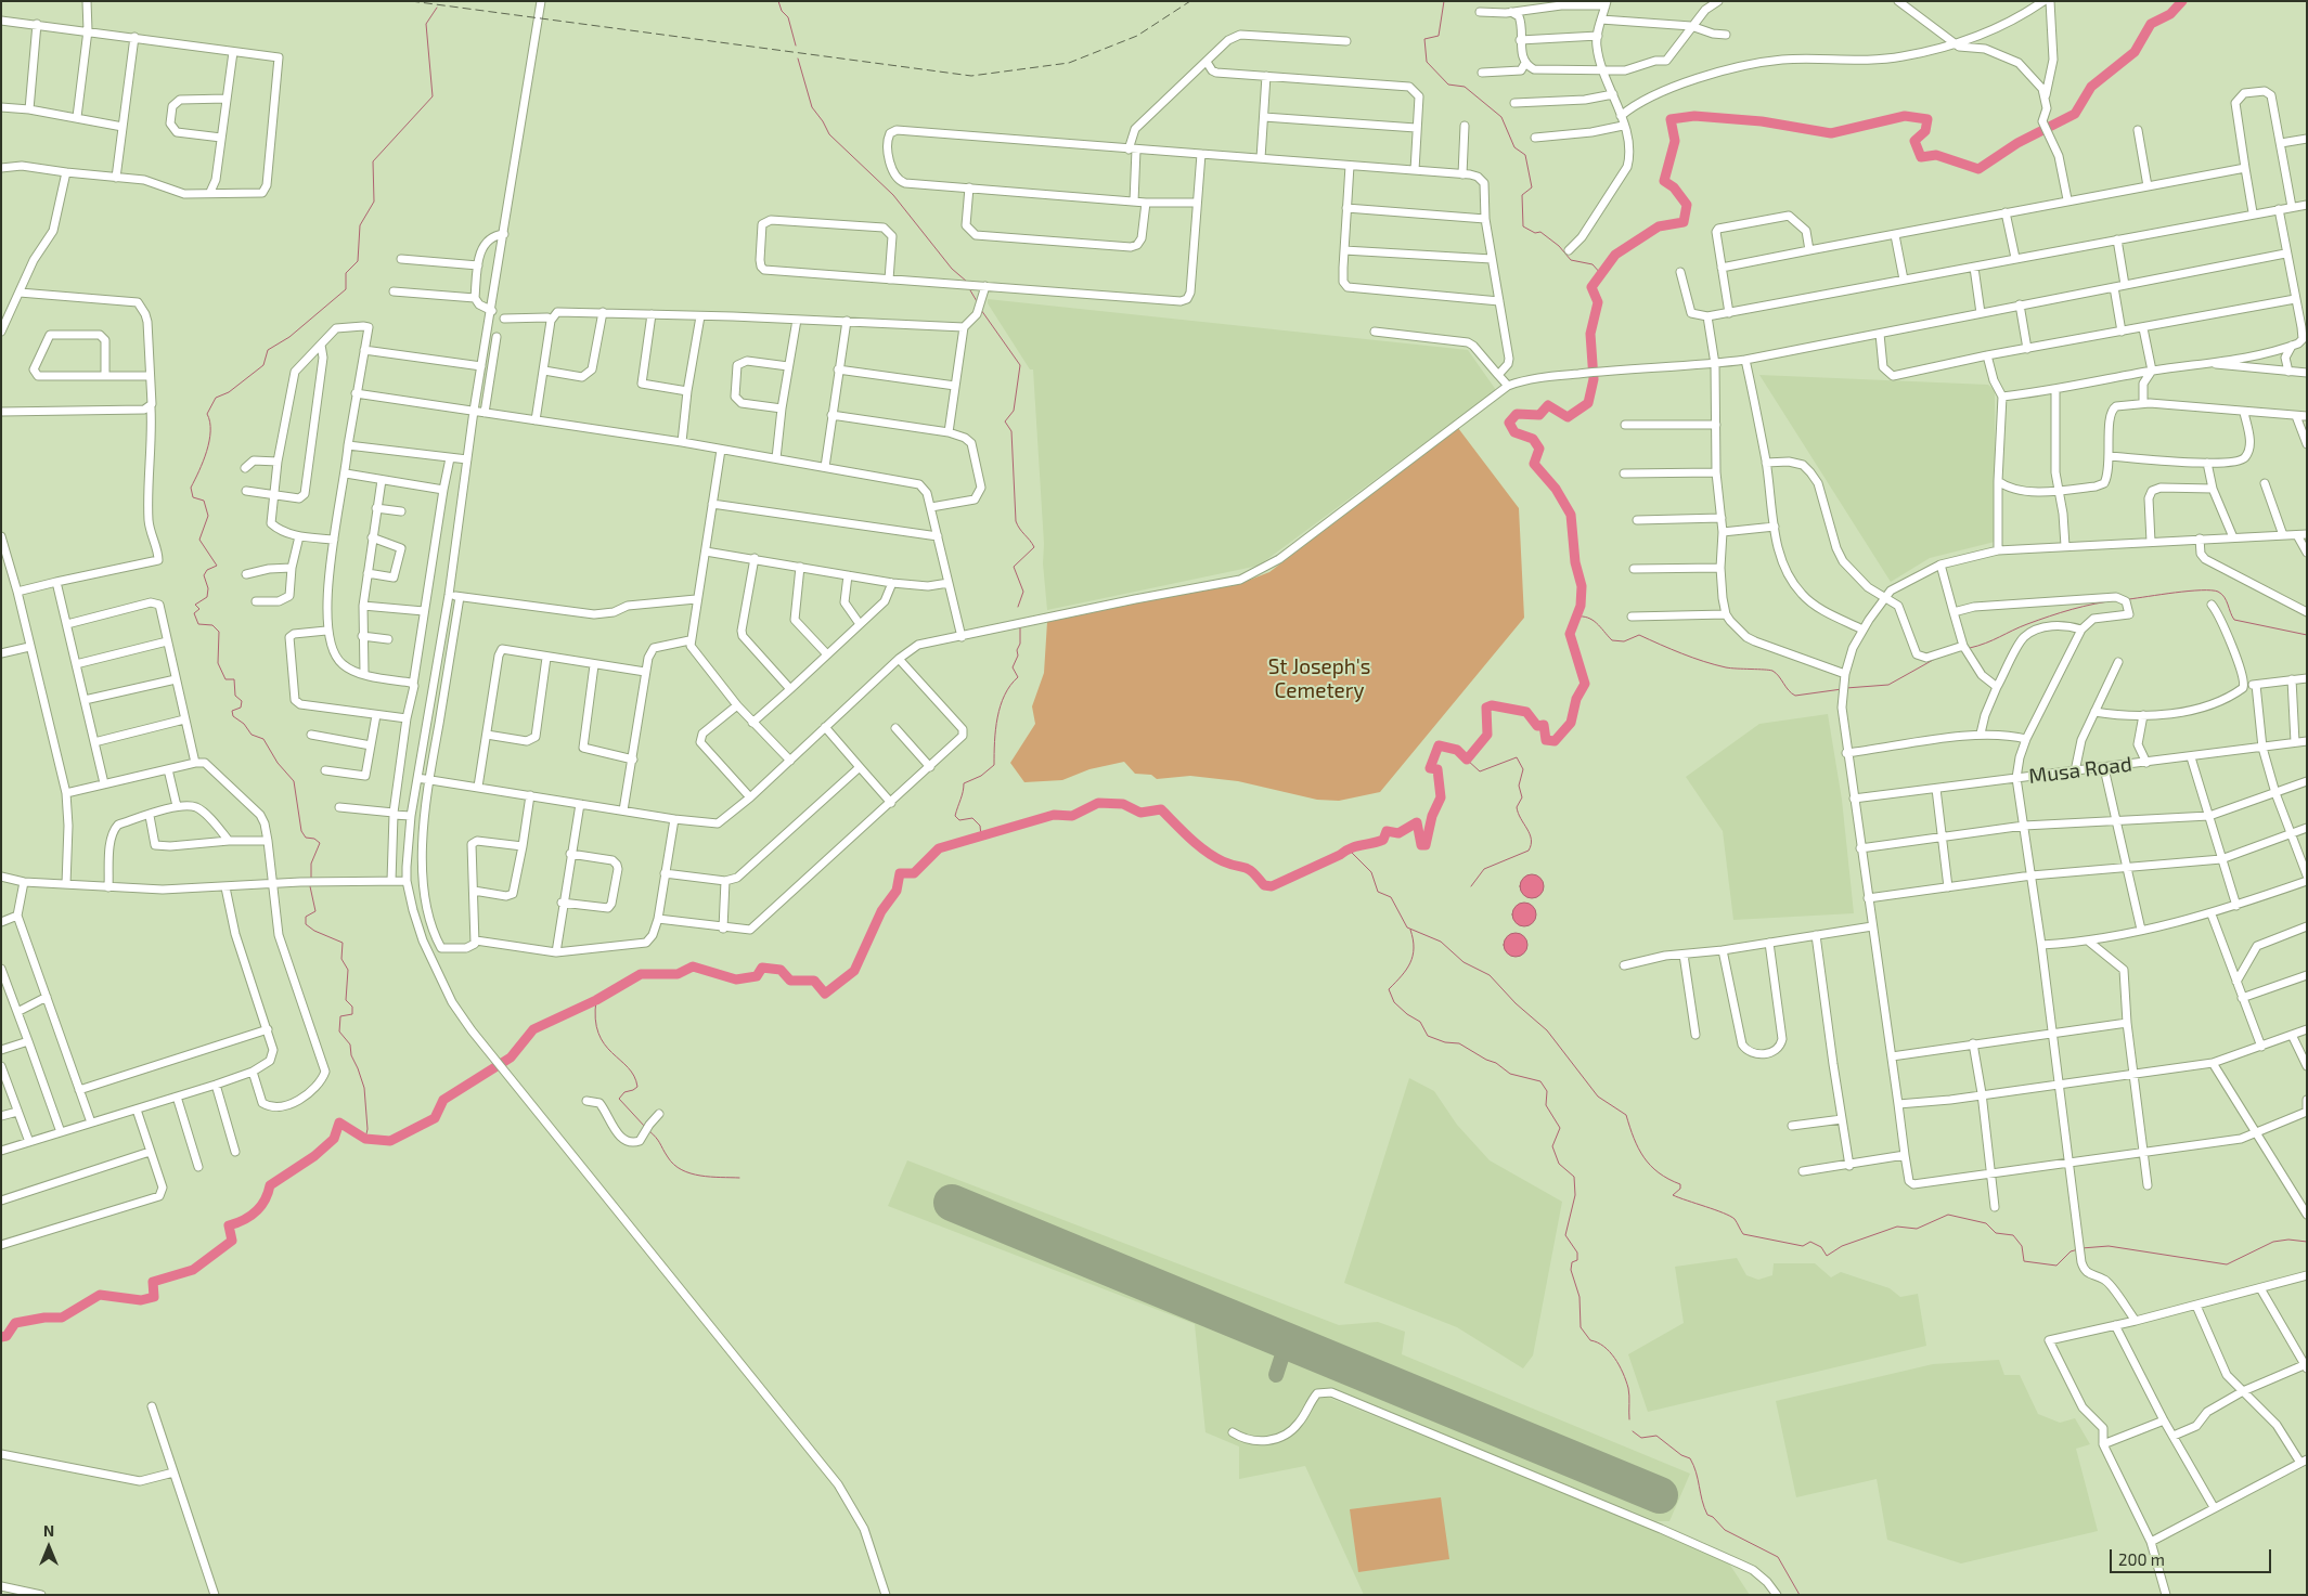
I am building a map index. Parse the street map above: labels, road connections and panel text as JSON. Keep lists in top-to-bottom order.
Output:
{
  "streets": {
    "street": ["Musa Road"]
  },
  "parks": ["St Joseph's Cemetery"],
  "scale_bar": "200 m",
  "north": "top"
}
